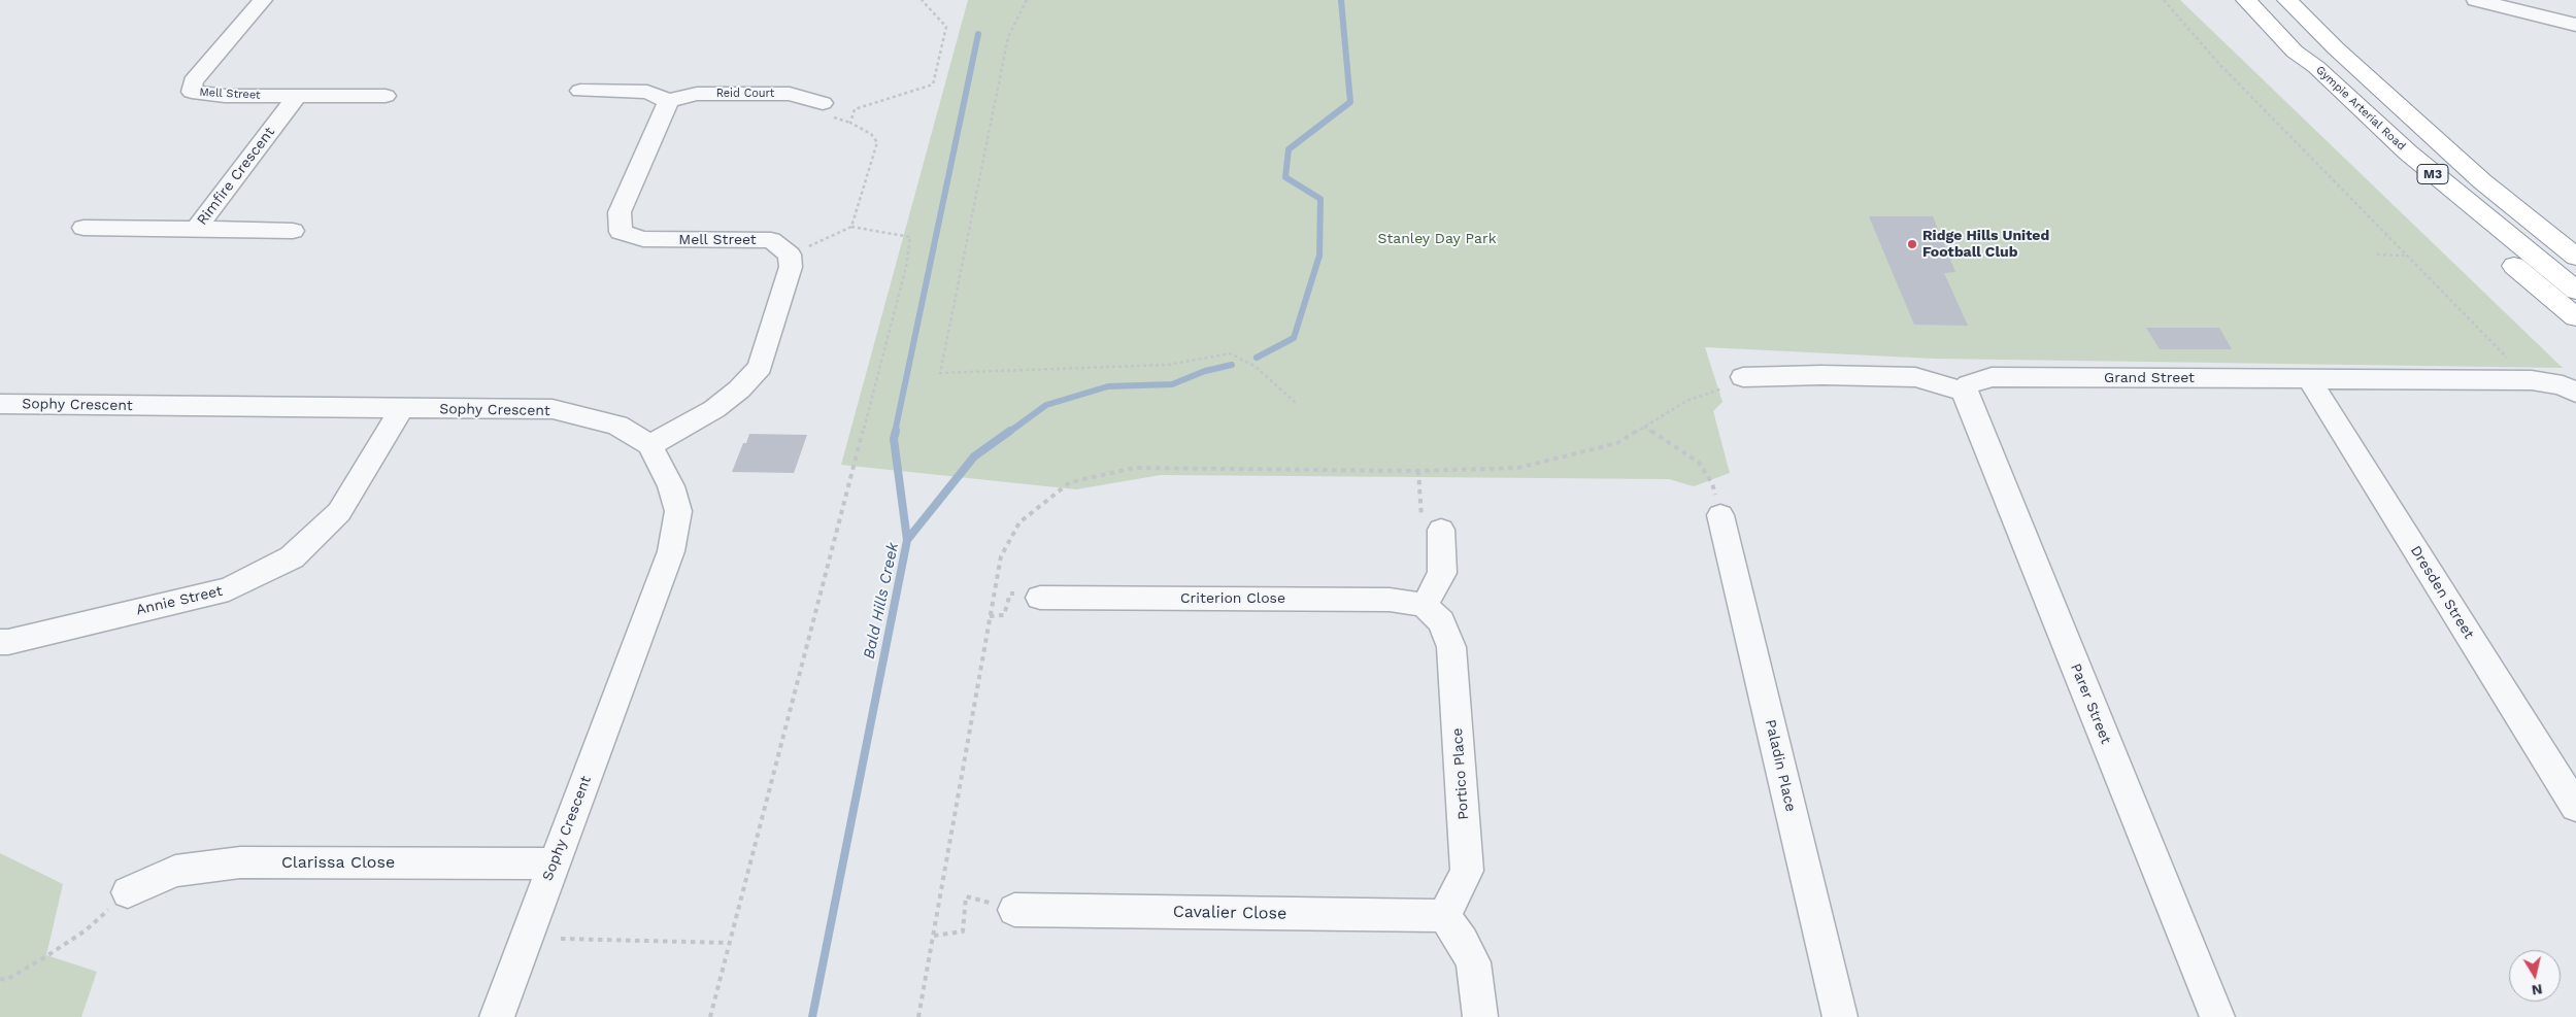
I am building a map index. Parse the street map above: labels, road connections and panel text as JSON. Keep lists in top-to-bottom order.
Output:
{
  "streets": {
    "highway": ["Gympie Arterial Road", "M3"],
    "street": [
      "Mell Street",
      "Reid Court",
      "Rimfire Crescent",
      "Grand Street",
      "Sophy Crescent",
      "Dresden Street",
      "Criterion Close",
      "Annie Street",
      "Parer Street",
      "Paladin Place",
      "Portico Place",
      "Clarissa Close",
      "Cavalier Close"
    ]
  },
  "crossings": [
    ["Mell Street", "Reid Court"],
    ["Mell Street", "Rimfire Crescent"],
    ["Grand Street", "Dresden Street"],
    ["Grand Street", "Parer Street"],
    ["Sophy Crescent", "Annie Street"],
    ["Sophy Crescent", "Clarissa Close"],
    ["Criterion Close", "Portico Place"],
    ["Portico Place", "Cavalier Close"]
  ],
  "water": ["Bald Hills Creek"],
  "parks": ["Stanley Day Park"],
  "places": ["Ridge Hills United Football Club"],
  "north": "bottom"
}
